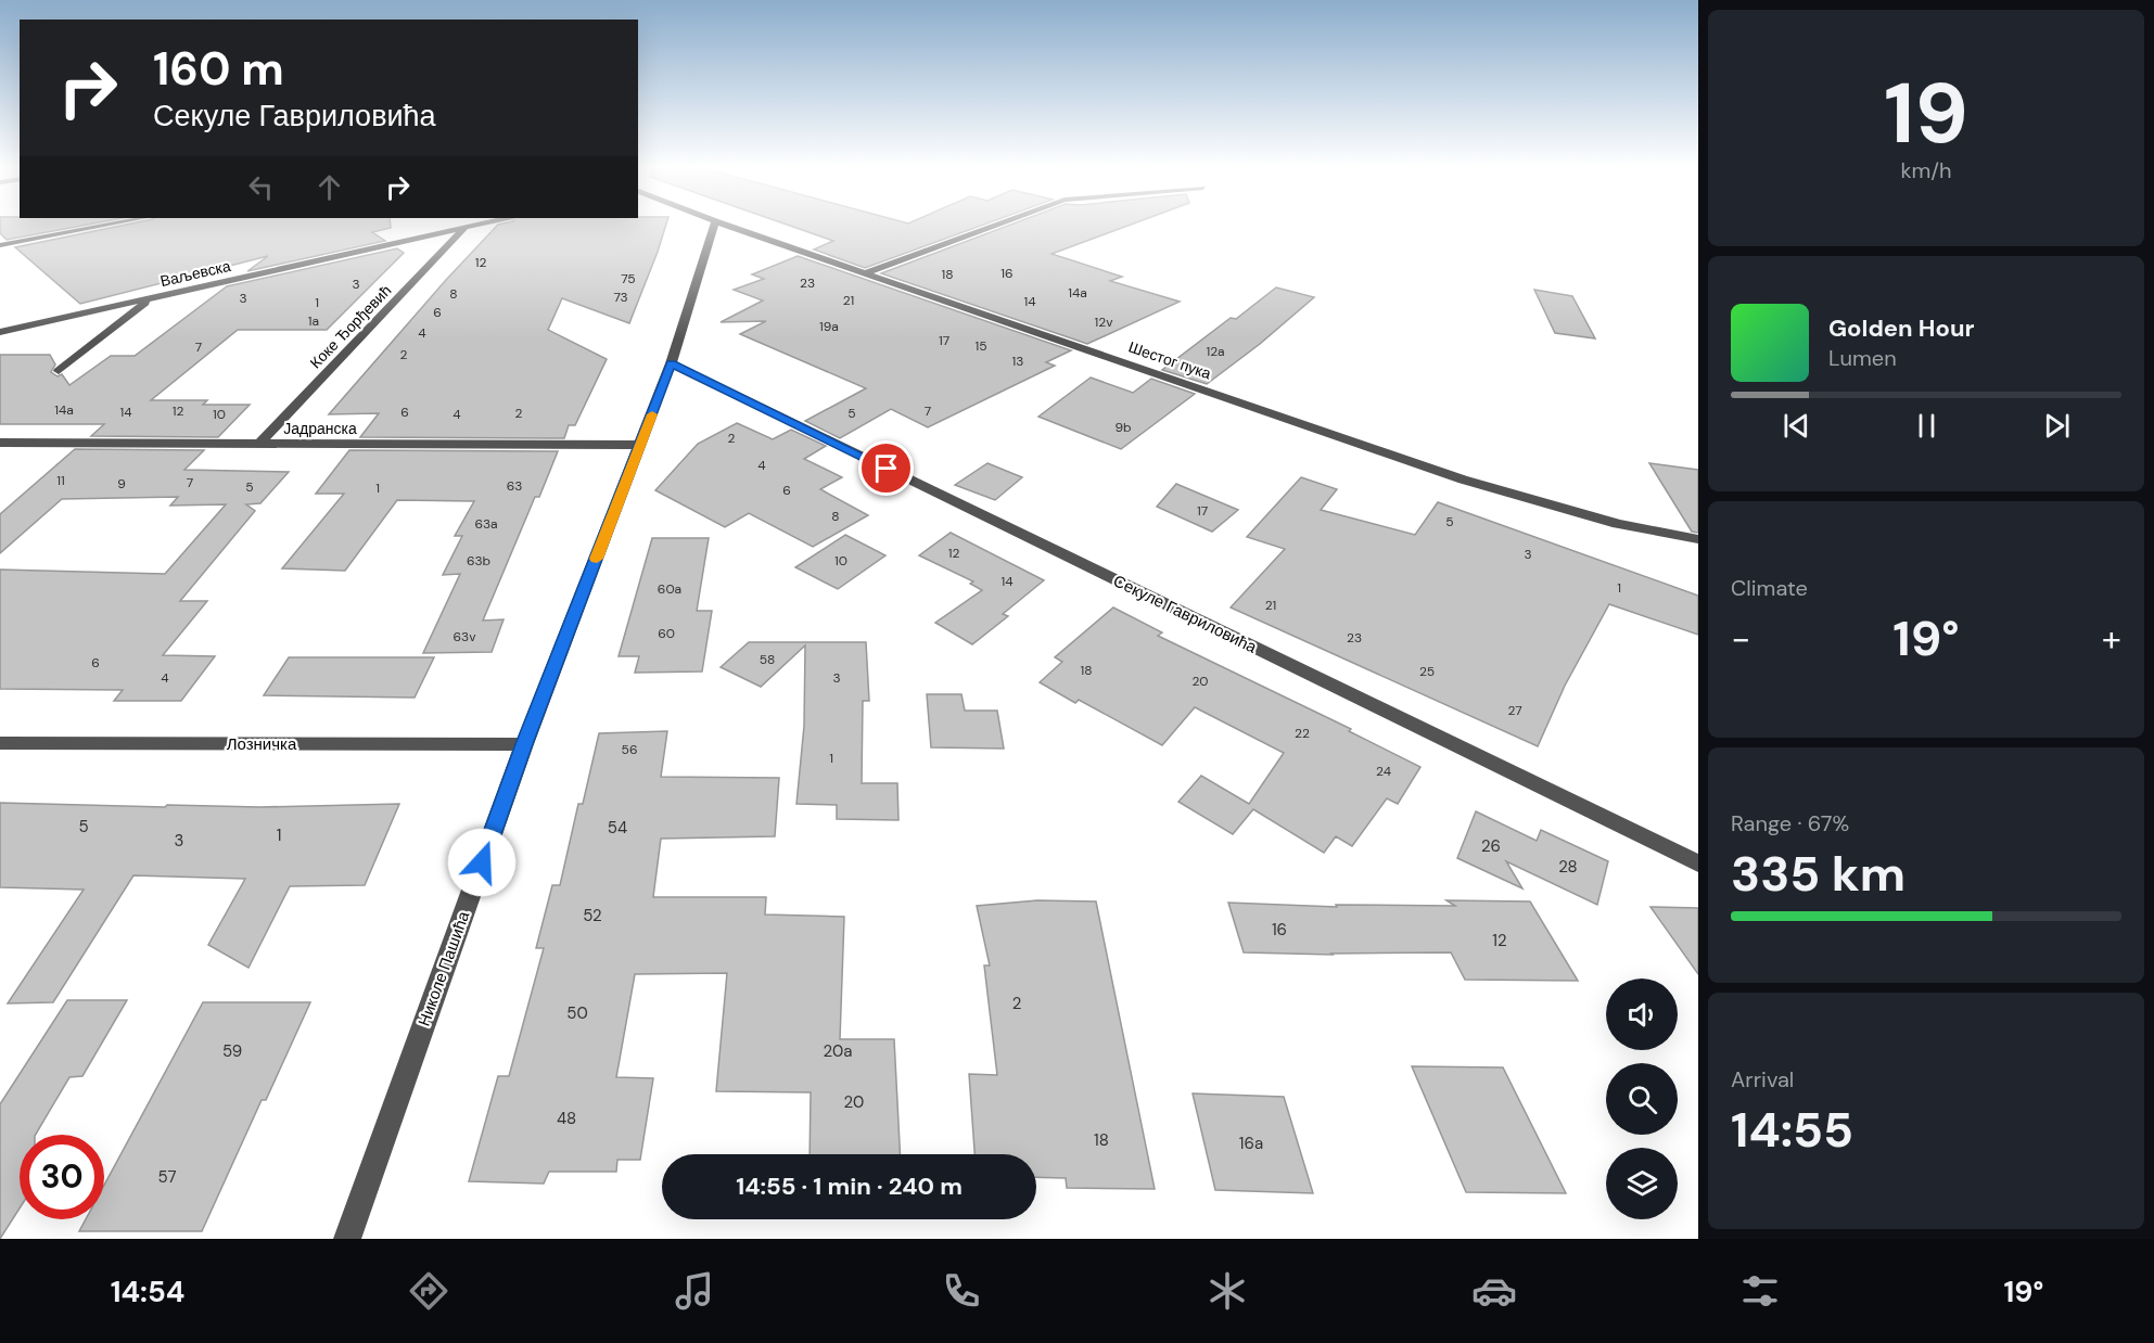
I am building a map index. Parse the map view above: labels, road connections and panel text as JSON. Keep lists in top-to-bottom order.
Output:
{
  "streets": {
    "street": [
      "Ваљевска",
      "Коке Ђорђевић",
      "Шестог пука",
      "Јадранска",
      "Секуле Гавриловића",
      "Лозничка",
      "Николе Пашића"
    ]
  },
  "crossings": [
    ["Ваљевска", "Коке Ђорђевић"],
    ["Коке Ђорђевић", "Јадранска"],
    ["Јадранска", "Николе Пашића"],
    ["Секуле Гавриловића", "Николе Пашића"],
    ["Лозничка", "Николе Пашића"]
  ],
  "house_numbers": [
    "12",
    "16",
    "18",
    "75",
    "23",
    "3",
    "14a",
    "8",
    "73",
    "3",
    "21",
    "14",
    "1",
    "6",
    "1a",
    "12v",
    "19a",
    "4",
    "17",
    "15",
    "7",
    "12a",
    "2",
    "13",
    "14a",
    "12",
    "7",
    "14",
    "6",
    "2",
    "5",
    "10",
    "4",
    "9b",
    "2",
    "4",
    "11",
    "7",
    "9",
    "63",
    "5",
    "1",
    "6",
    "17",
    "8",
    "5",
    "63a",
    "12",
    "3",
    "63b",
    "10",
    "14",
    "1",
    "60a",
    "21",
    "60",
    "63v",
    "23",
    "58",
    "6",
    "18",
    "25",
    "4",
    "3",
    "20",
    "27",
    "22",
    "56",
    "1",
    "24",
    "5",
    "54",
    "1",
    "3",
    "26",
    "28",
    "52",
    "16",
    "12",
    "2",
    "50",
    "59",
    "20a",
    "20",
    "48",
    "18",
    "16a",
    "57"
  ],
  "page": {
    "tile": [
      ["19", "km/h"],
      "Climate",
      ["Range · 67%", "335 km"],
      ["Arrival", "14:55"]
    ],
    "turn": ["160 m", "Секуле Гавриловића"],
    "song": ["Golden Hour", "Lumen"],
    "heat": ["−", "19°", "+"],
    "limit": "30",
    "trip": "14:55 · 1 min · 240 m",
    "tabs": ["14:54", "19°"]
  }
}
